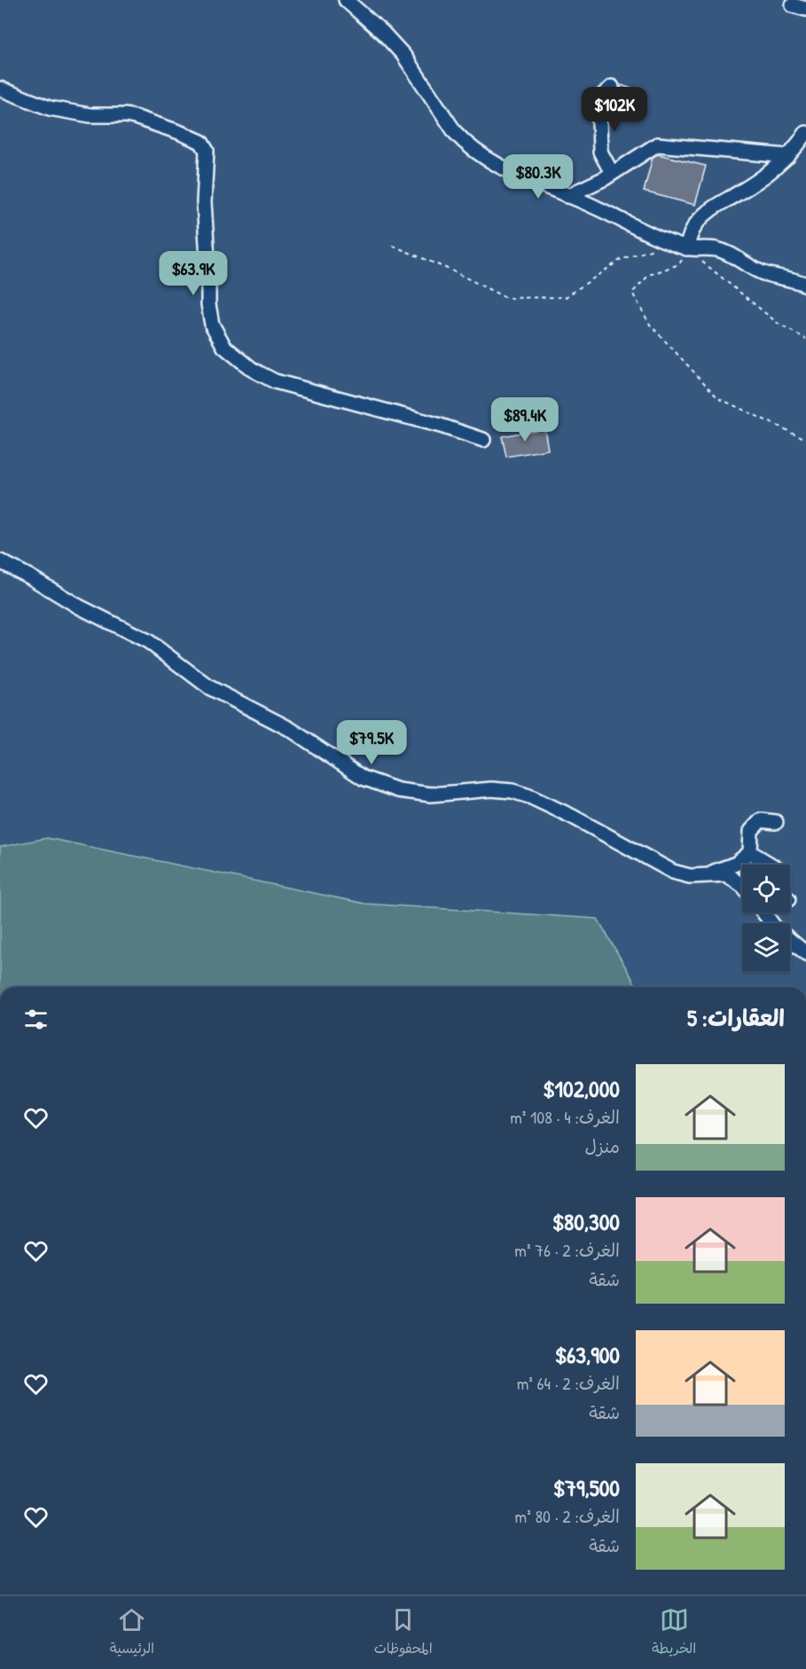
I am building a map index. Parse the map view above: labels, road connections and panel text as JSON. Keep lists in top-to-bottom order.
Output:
{
  "page": {
    "price": [
      "$102K",
      "$80.3K",
      "$63.9K",
      "$89.4K",
      "$79.5K"
    ],
    "heading": "العقارات: 5",
    "list": [
      {
        "name": "$102,000",
        "note": "الغرف: 4 · 108 m² · منزل"
      },
      {
        "name": "$80,300",
        "note": "الغرف: 2 · 76 m² · شقة"
      },
      {
        "name": "$63,900",
        "note": "الغرف: 2 · 64 m² · شقة"
      },
      {
        "name": "$79,500",
        "note": "الغرف: 2 · 80 m² · شقة"
      }
    ],
    "tabs": ["الخريطة", "المحفوظات", "الرئيسية"]
  }
}
